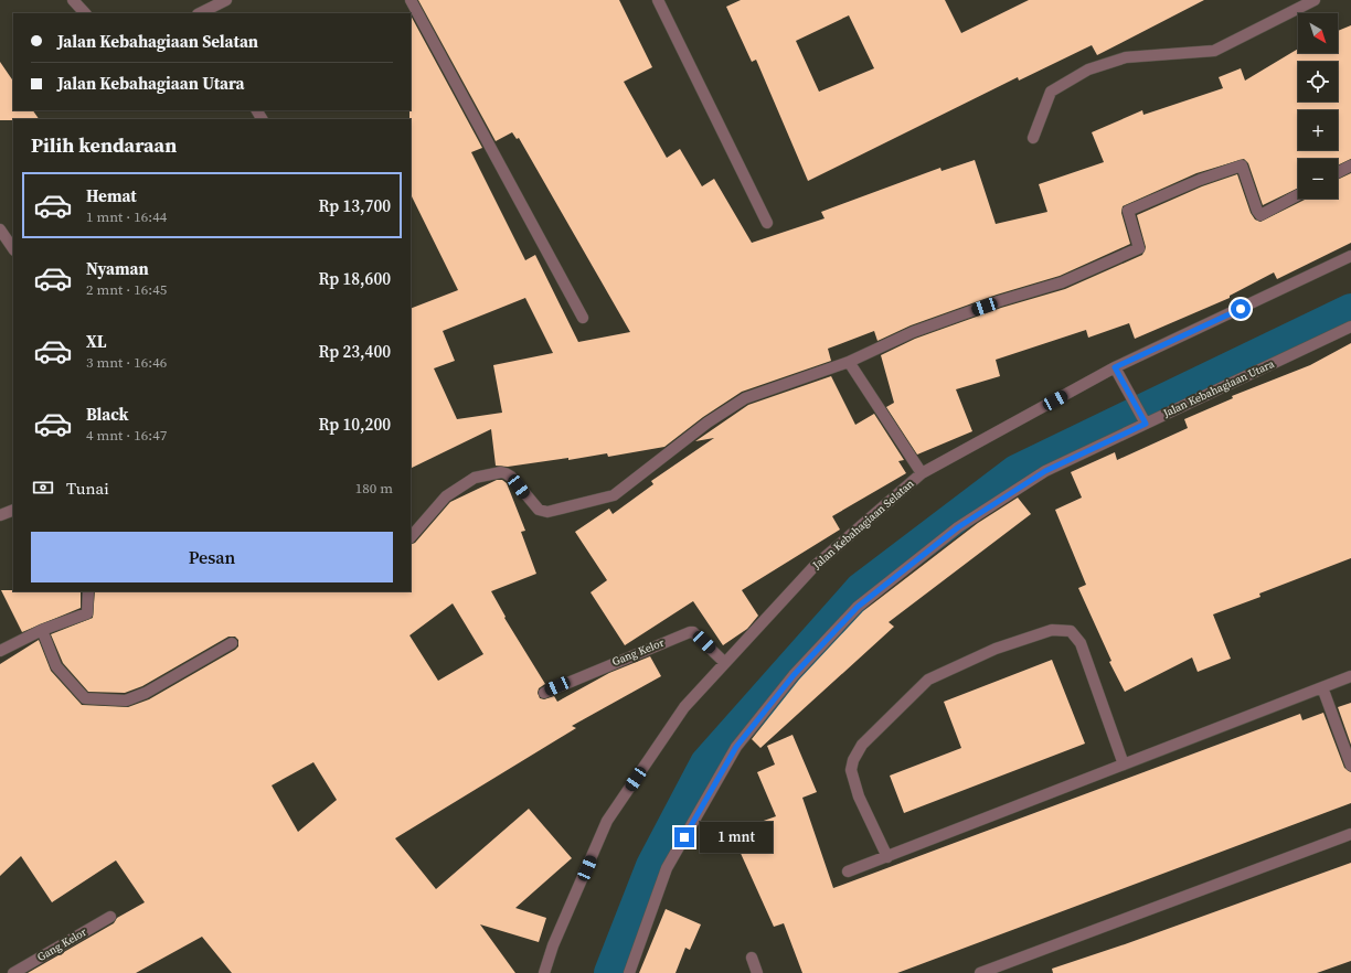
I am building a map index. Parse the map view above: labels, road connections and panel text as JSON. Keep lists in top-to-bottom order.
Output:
{
  "streets": {
    "street": ["Jalan Kebahagiaan Utara", "Jalan Kebahagiaan Selatan", "Gang Kelor"]
  },
  "crossings": [
    ["Jalan Kebahagiaan Selatan", "Gang Kelor"]
  ],
  "north": "bottom right",
  "page": {
    "map_buttons": ["+", "−"],
    "banner": ["Jalan Kebahagiaan Selatan", "Jalan Kebahagiaan Utara"],
    "heading": "Pilih kendaraan",
    "list": [
      {
        "name": "Hemat",
        "note": "1 mnt · 16:44",
        "value": "Rp 13,700"
      },
      {
        "name": "Nyaman",
        "note": "2 mnt · 16:45",
        "value": "Rp 18,600"
      },
      {
        "name": "XL",
        "note": "3 mnt · 16:46",
        "value": "Rp 23,400"
      },
      {
        "name": "Black",
        "note": "4 mnt · 16:47",
        "value": "Rp 10,200"
      }
    ],
    "pay": ["Tunai", "180 m"],
    "buttons": "Pesan",
    "bubble": "1 mnt"
  }
}
